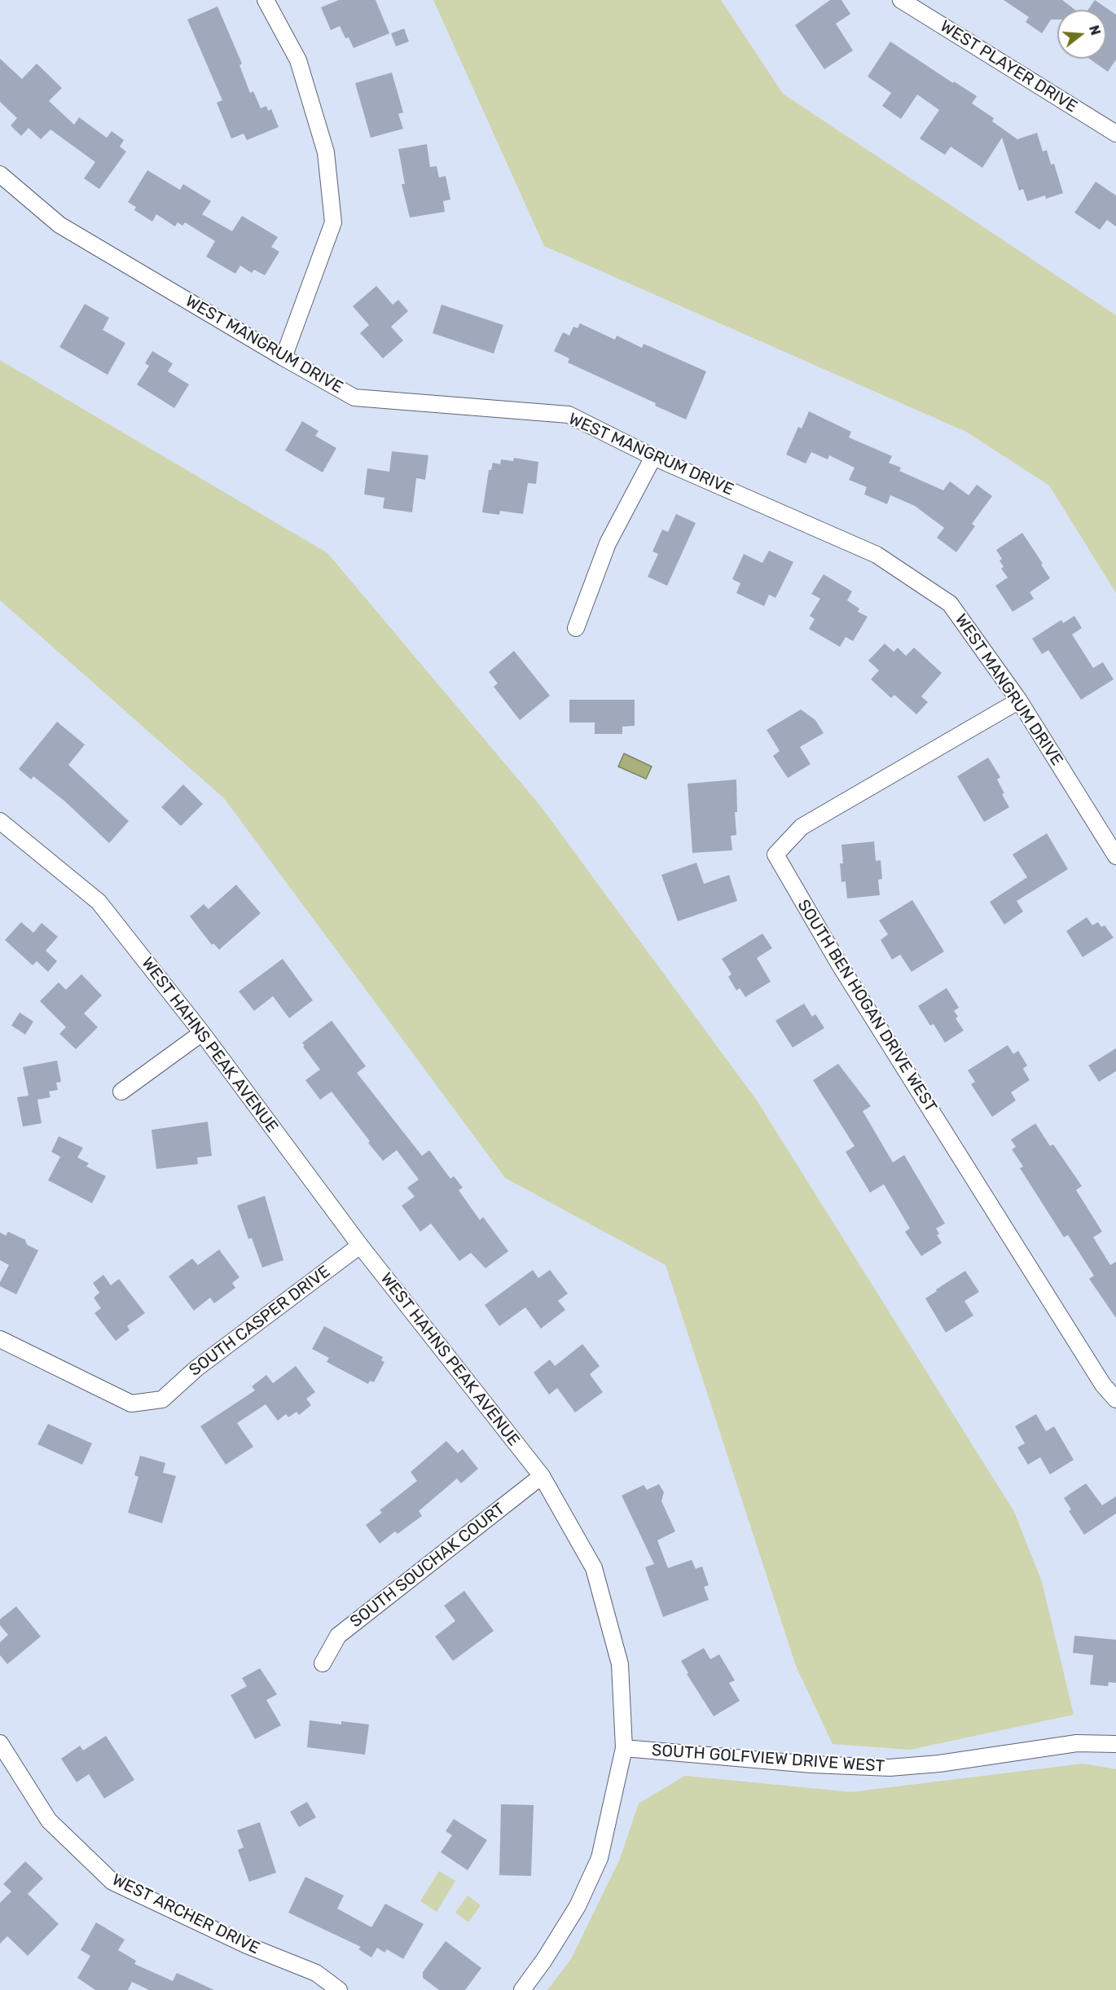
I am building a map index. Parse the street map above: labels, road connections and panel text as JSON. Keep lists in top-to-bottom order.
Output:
{
  "streets": {
    "street": [
      "WEST PLAYER DRIVE",
      "WEST MANGRUM DRIVE",
      "SOUTH BEN HOGAN DRIVE WEST",
      "WEST HAHNS PEAK AVENUE",
      "SOUTH CASPER DRIVE",
      "SOUTH SOUCHAK COURT",
      "SOUTH GOLFVIEW DRIVE WEST",
      "WEST ARCHER DRIVE"
    ]
  },
  "crossings": [
    ["WEST MANGRUM DRIVE", "SOUTH BEN HOGAN DRIVE WEST"],
    ["WEST HAHNS PEAK AVENUE", "SOUTH CASPER DRIVE"],
    ["WEST HAHNS PEAK AVENUE", "SOUTH SOUCHAK COURT"],
    ["WEST HAHNS PEAK AVENUE", "SOUTH GOLFVIEW DRIVE WEST"]
  ],
  "north": "right"
}
